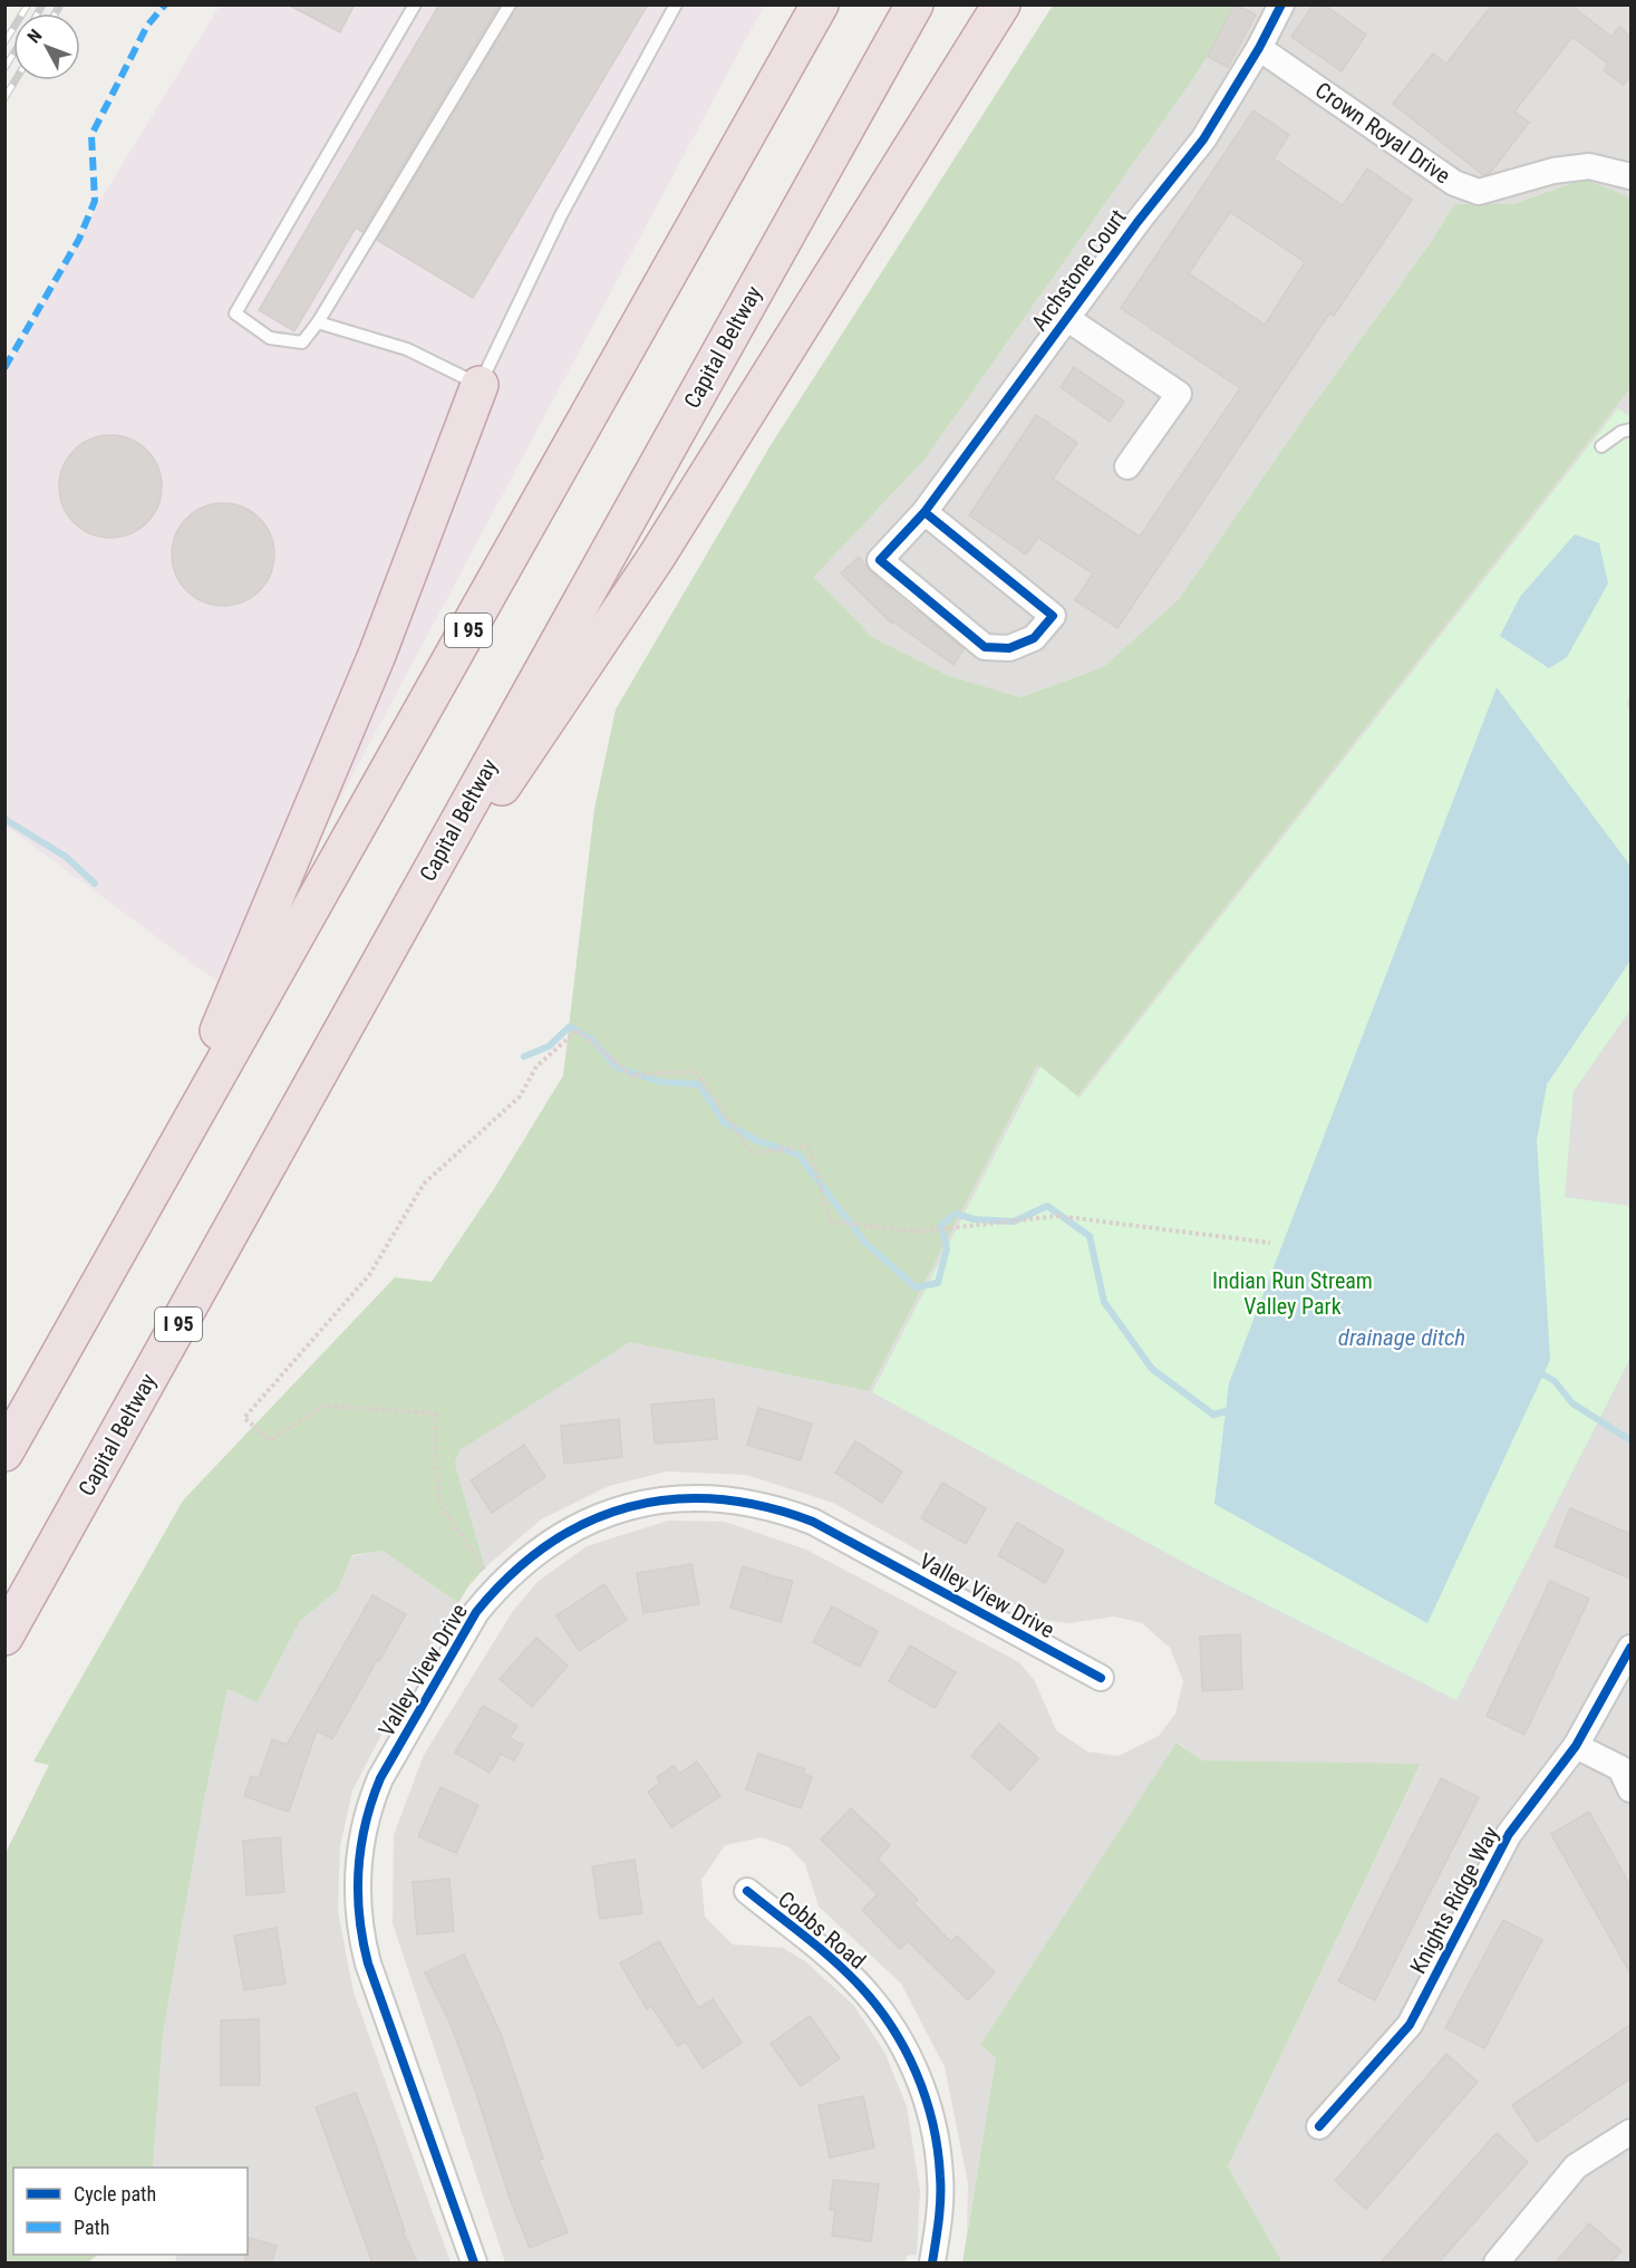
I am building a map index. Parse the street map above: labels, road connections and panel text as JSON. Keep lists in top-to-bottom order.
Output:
{
  "streets": {
    "highway": ["Capital Beltway", "I 95"],
    "street": [
      "Crown Royal Drive",
      "Archstone Court",
      "Valley View Drive",
      "Knights Ridge Way",
      "Cobbs Road"
    ]
  },
  "crossings": [
    ["Crown Royal Drive", "Archstone Court"]
  ],
  "water": ["drainage ditch"],
  "parks": ["Indian Run Stream Valley Park"],
  "legend": ["Cycle path", "Path"],
  "north": "top left"
}
